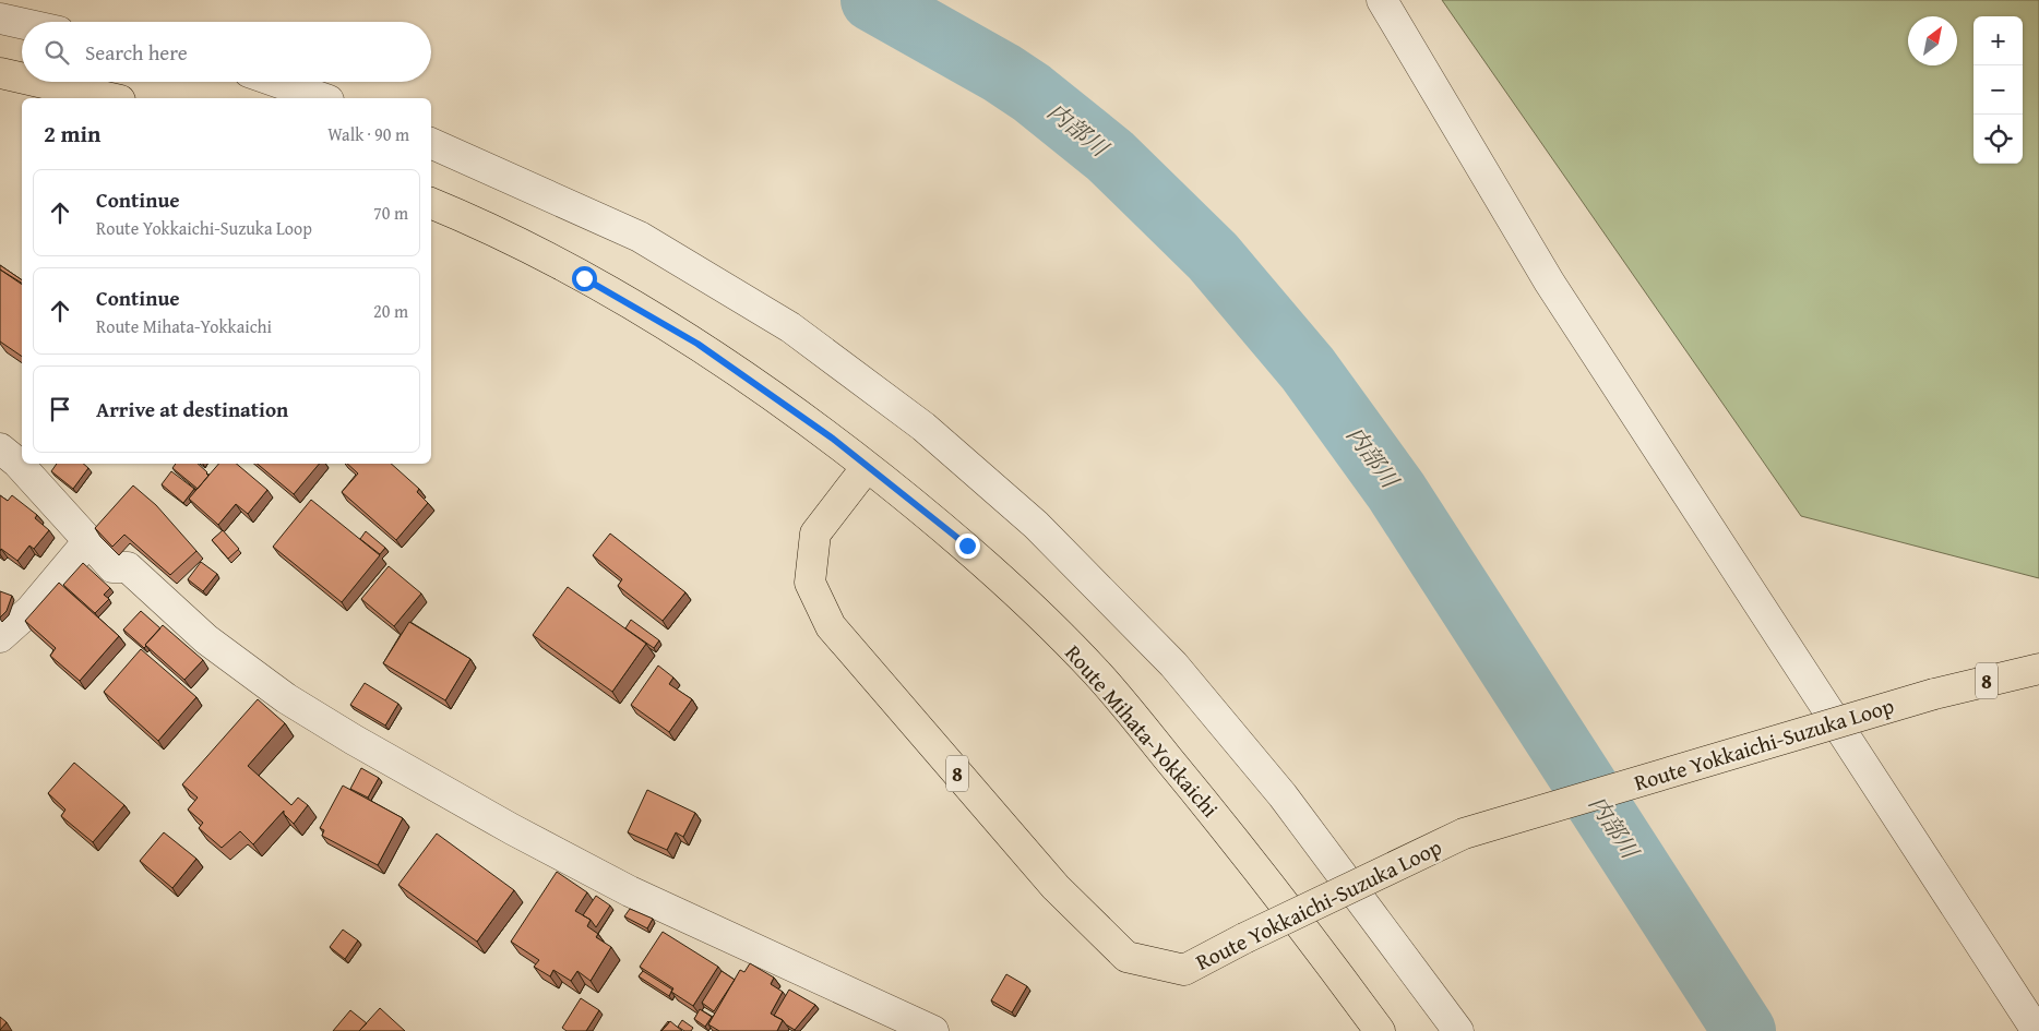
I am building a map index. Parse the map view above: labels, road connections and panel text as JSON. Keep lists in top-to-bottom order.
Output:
{
  "streets": {
    "main road": ["8", "Route Mihata-Yokkaichi", "Route Yokkaichi-Suzuka Loop"]
  },
  "crossings": [
    ["Route Mihata-Yokkaichi", "Route Yokkaichi-Suzuka Loop"]
  ],
  "water": ["内部川"],
  "north": "top right",
  "page": {
    "map_buttons": ["+", "−"],
    "search": "Search here",
    "heading": ["2 min", "Walk · 90 m"],
    "list": [
      ["Continue", "Route Yokkaichi-Suzuka Loop", "70 m"],
      ["Continue", "Route Mihata-Yokkaichi", "20 m"],
      "Arrive at destination"
    ]
  }
}
